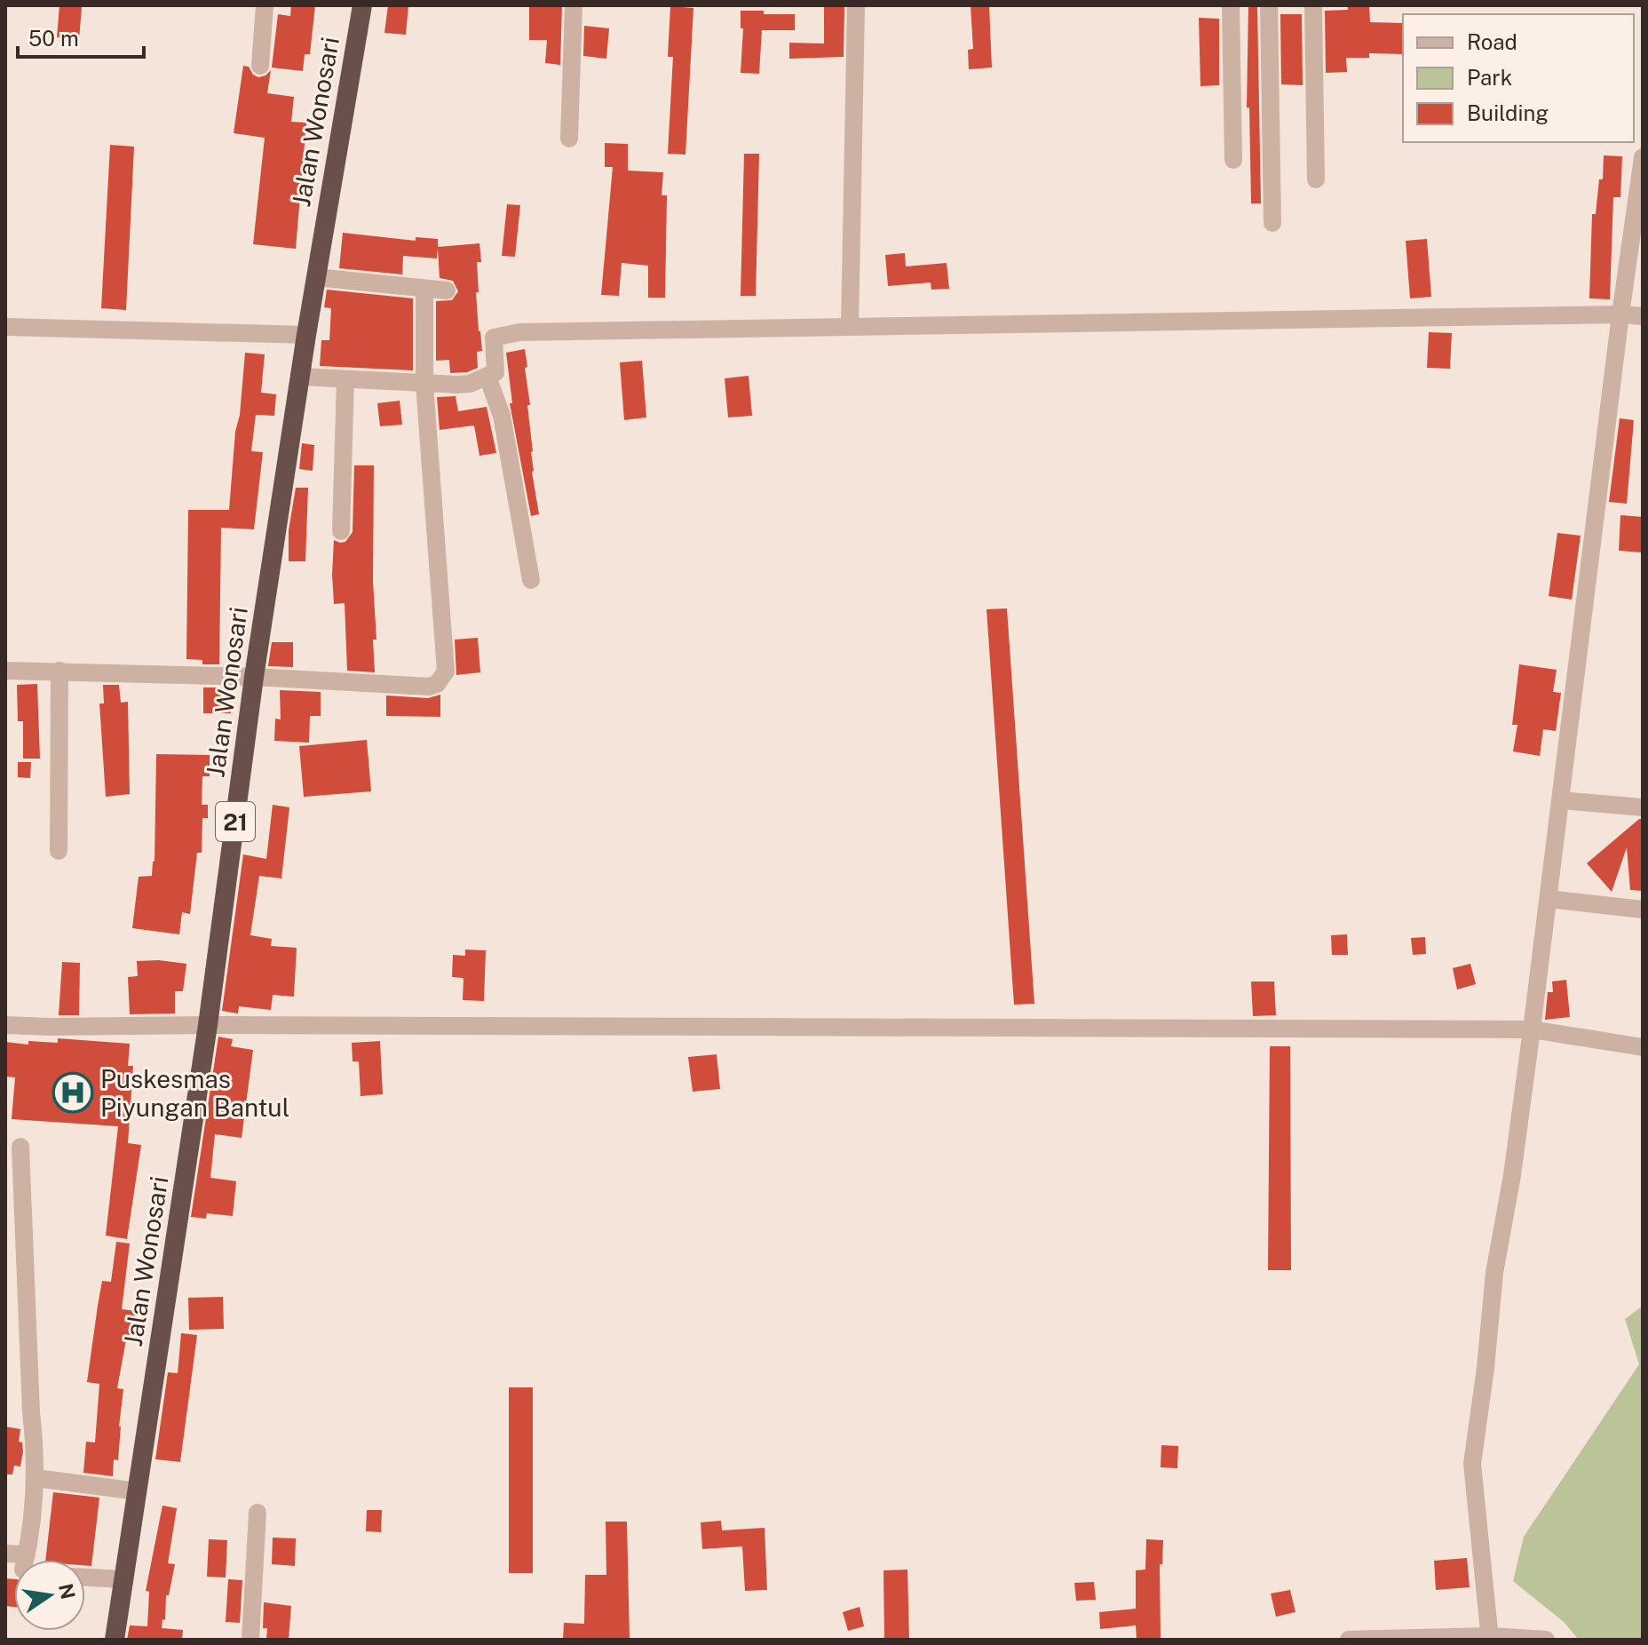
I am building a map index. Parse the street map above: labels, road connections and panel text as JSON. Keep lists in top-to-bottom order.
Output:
{
  "streets": {
    "highway": ["Jalan Wonosari", "21"]
  },
  "places": {
    "hospital": ["Puskesmas Piyungan Bantul"]
  },
  "legend": ["Road", "Park", "Building"],
  "scale_bar": "50 m",
  "north": "right"
}
